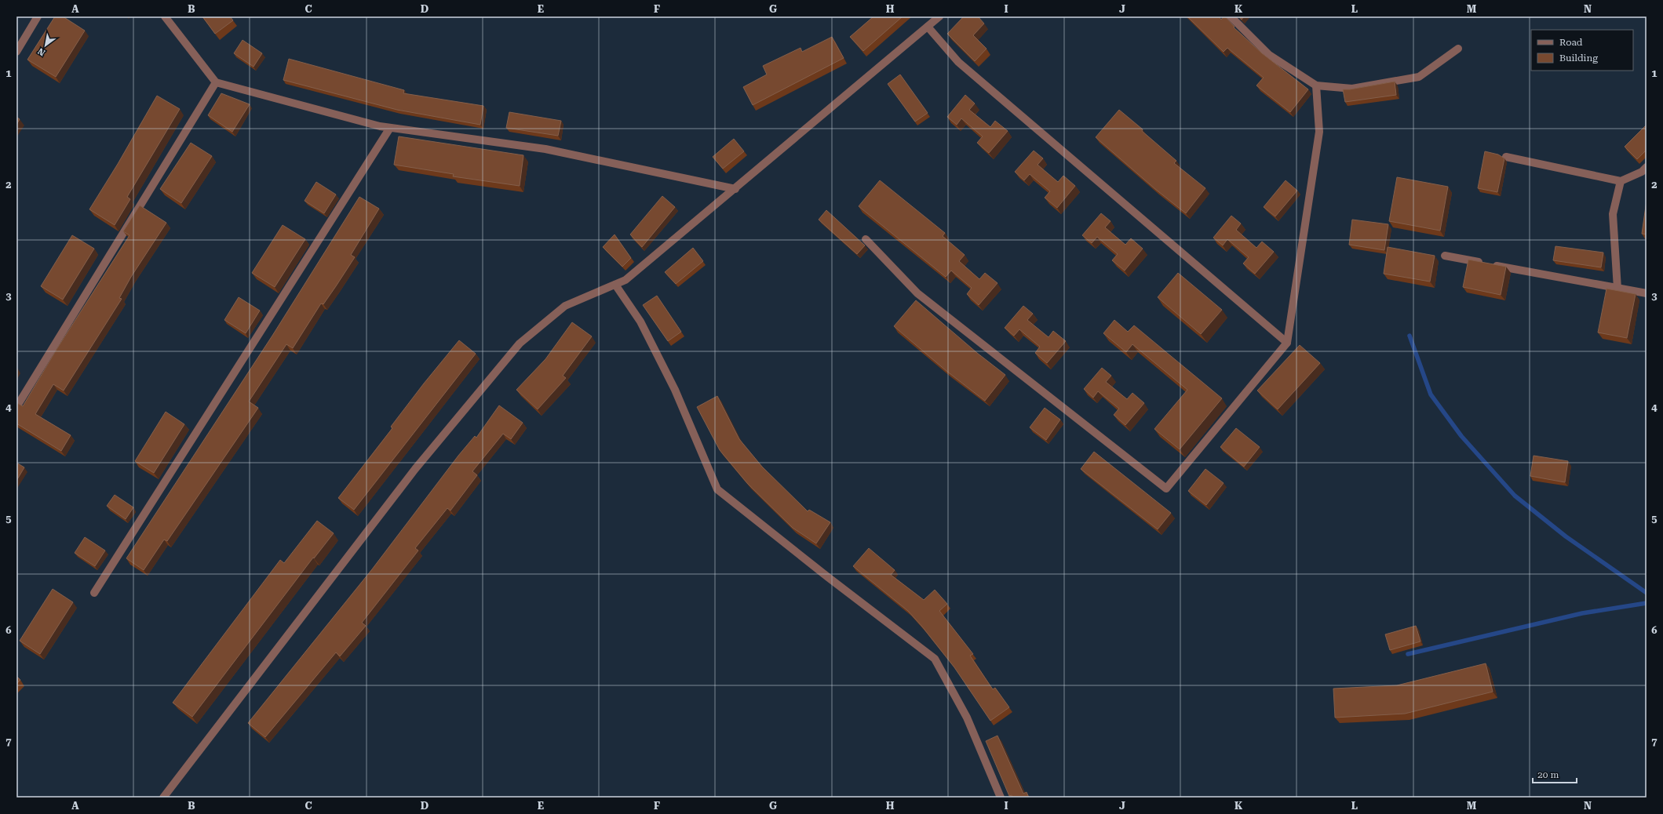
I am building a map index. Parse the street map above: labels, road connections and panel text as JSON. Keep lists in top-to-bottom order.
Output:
{
  "legend": ["Road", "Building"],
  "scale_bar": "20 m",
  "north": "bottom left",
  "grid": {
    "columns": [
      "A",
      "B",
      "C",
      "D",
      "E",
      "F",
      "G",
      "H",
      "I",
      "J",
      "K",
      "L",
      "M",
      "N"
    ],
    "rows": [
      "1",
      "2",
      "3",
      "4",
      "5",
      "6",
      "7"
    ]
  }
}
